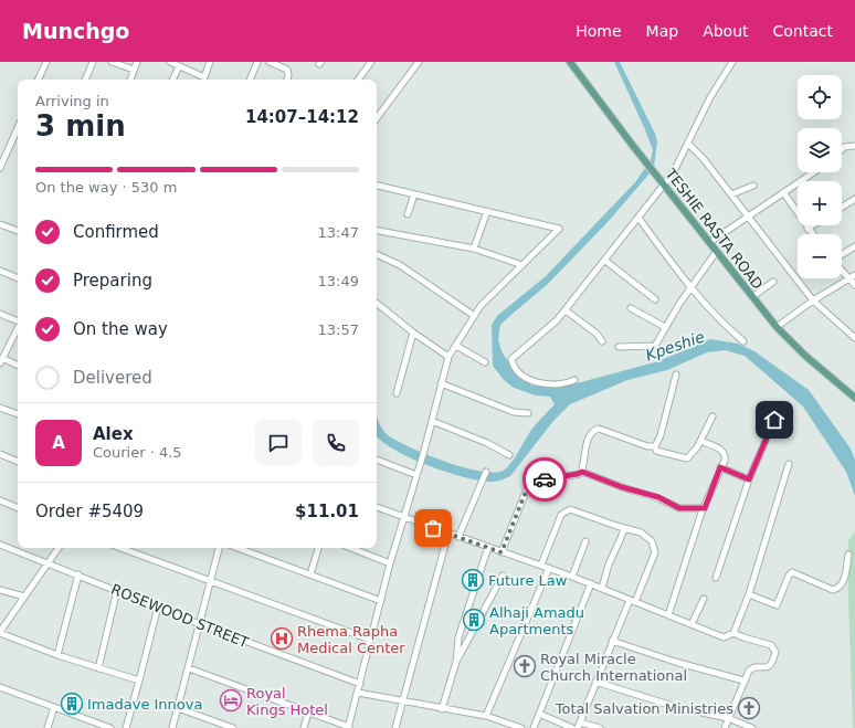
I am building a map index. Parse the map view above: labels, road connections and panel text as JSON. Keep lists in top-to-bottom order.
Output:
{
  "streets": {
    "main road": ["TESHIE RASTA ROAD"],
    "street": ["ROSEWOOD STREET"]
  },
  "water": ["Kpeshie"],
  "places": {
    "building": ["Future Law", "Alhaji Amadu Apartments", "Imadave Innova"],
    "hospital": ["Rhema Rapha Medical Center"],
    "church": ["Royal Miracle Church International", "Total Salvation Ministries"],
    "hotel": ["Royal Kings Hotel"]
  },
  "page": {
    "header": "Munchgo",
    "nav": [
      "Home",
      "Map",
      "About",
      "Contact"
    ],
    "map_buttons": ["+", "−"],
    "heading": ["3 min", "Arriving in", "14:07–14:12"],
    "panel": [
      "Alex",
      "Courier · 4.5",
      "Order #5409",
      "$11.01"
    ],
    "bar": "On the way · 530 m",
    "list": [
      ["Confirmed", "13:47"],
      ["Preparing", "13:49"],
      ["On the way", "13:57"],
      "Delivered"
    ],
    "round": "A"
  }
}
